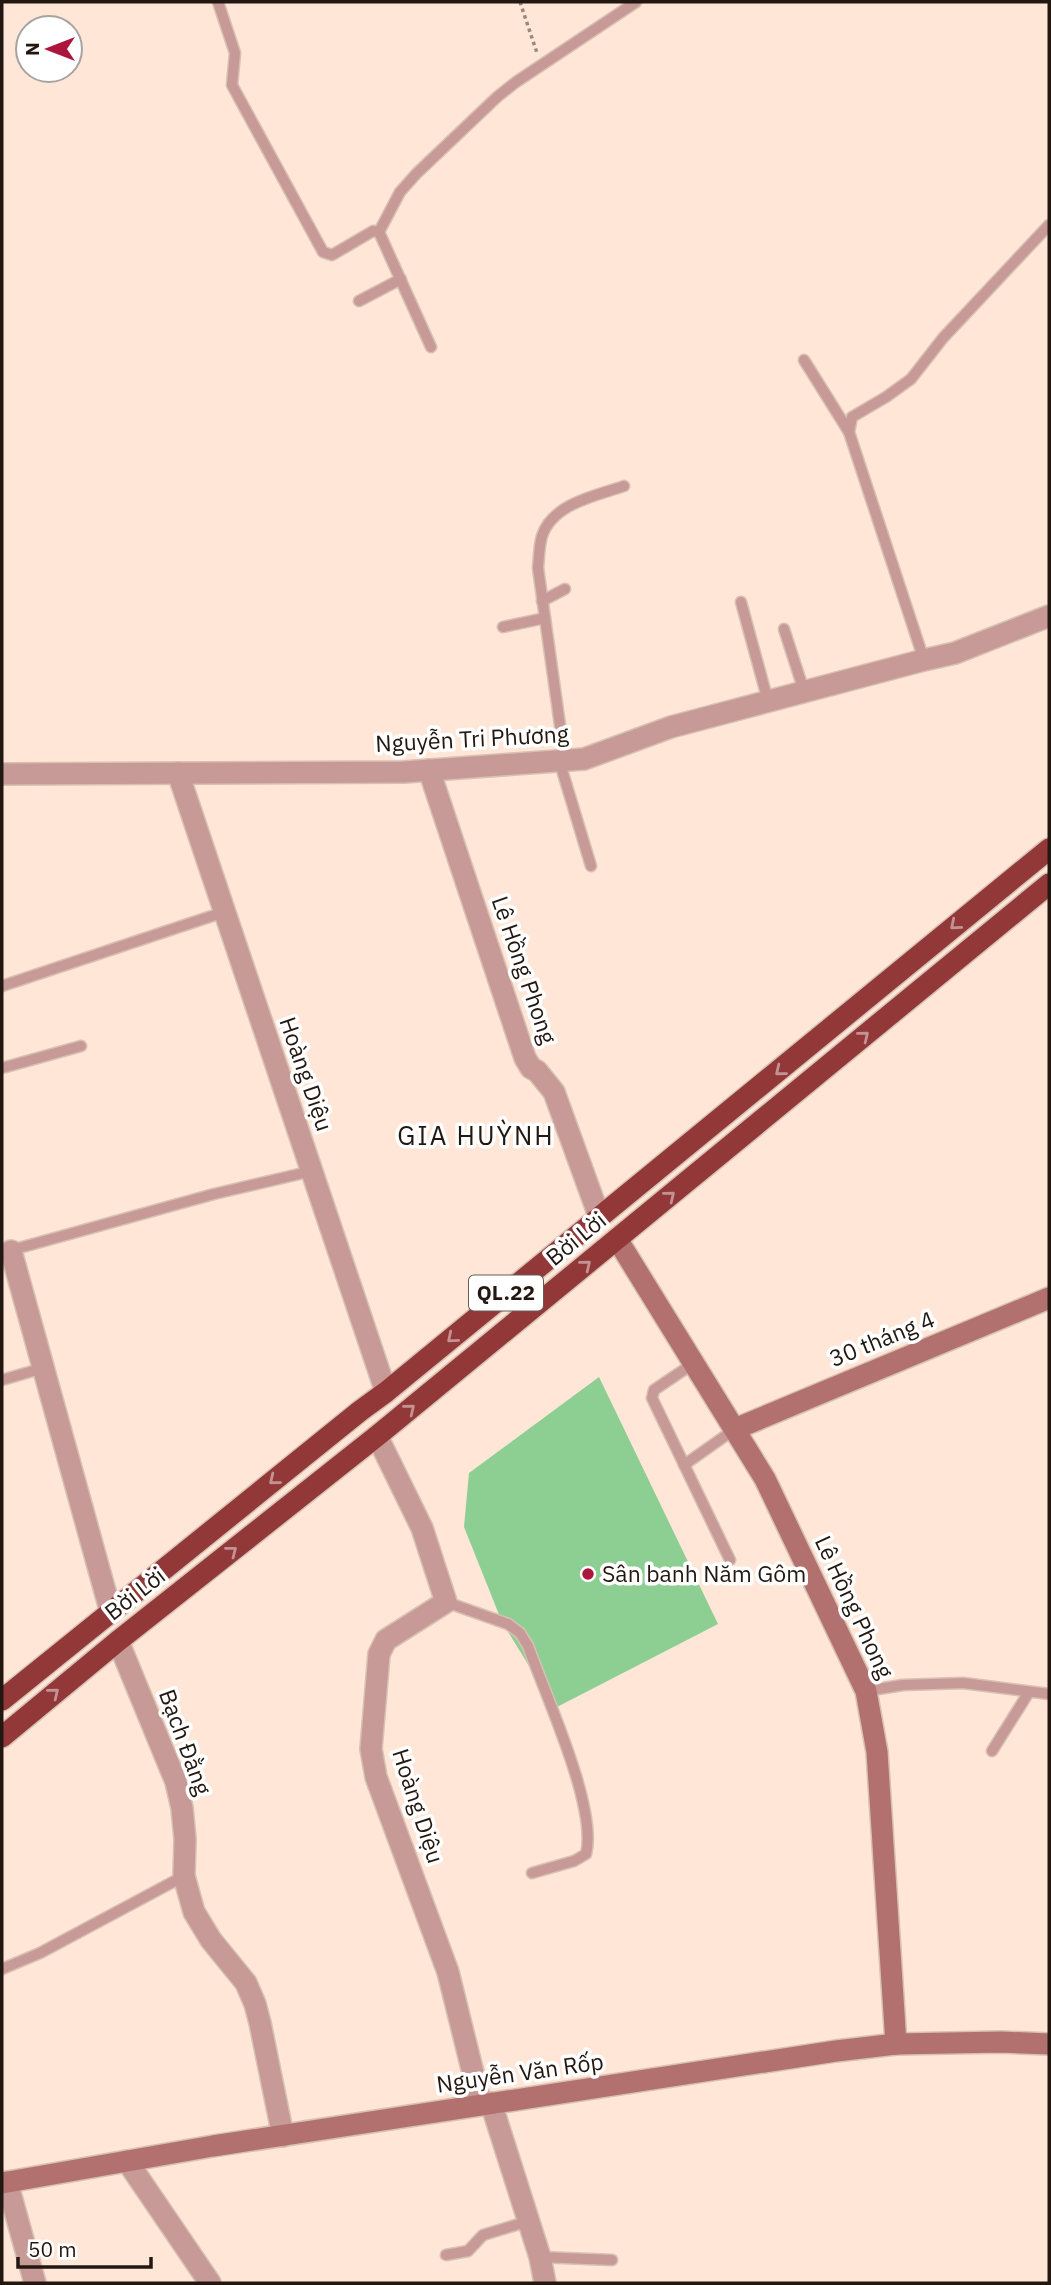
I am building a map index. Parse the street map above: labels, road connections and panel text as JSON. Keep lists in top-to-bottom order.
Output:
{
  "streets": {
    "highway": ["Bời Lời", "QL.22"],
    "street": [
      "Nguyễn Tri Phương",
      "Lê Hồng Phong",
      "Hoàng Diệu",
      "30 tháng 4",
      "Bạch Đằng",
      "Nguyễn Văn Rốp"
    ]
  },
  "crossings": [
    ["Nguyễn Tri Phương", "Lê Hồng Phong"],
    ["Nguyễn Tri Phương", "Hoàng Diệu"],
    ["Lê Hồng Phong", "Bời Lời"],
    ["Lê Hồng Phong", "30 tháng 4"],
    ["Lê Hồng Phong", "Nguyễn Văn Rốp"],
    ["Hoàng Diệu", "Bời Lời"],
    ["Hoàng Diệu", "Nguyễn Văn Rốp"],
    ["Bời Lời", "Bạch Đằng"],
    ["Bạch Đằng", "Nguyễn Văn Rốp"]
  ],
  "districts": ["GIA HUỲNH"],
  "places": ["Sân banh Năm Gôm"],
  "scale_bar": "50 m",
  "north": "left"
}
